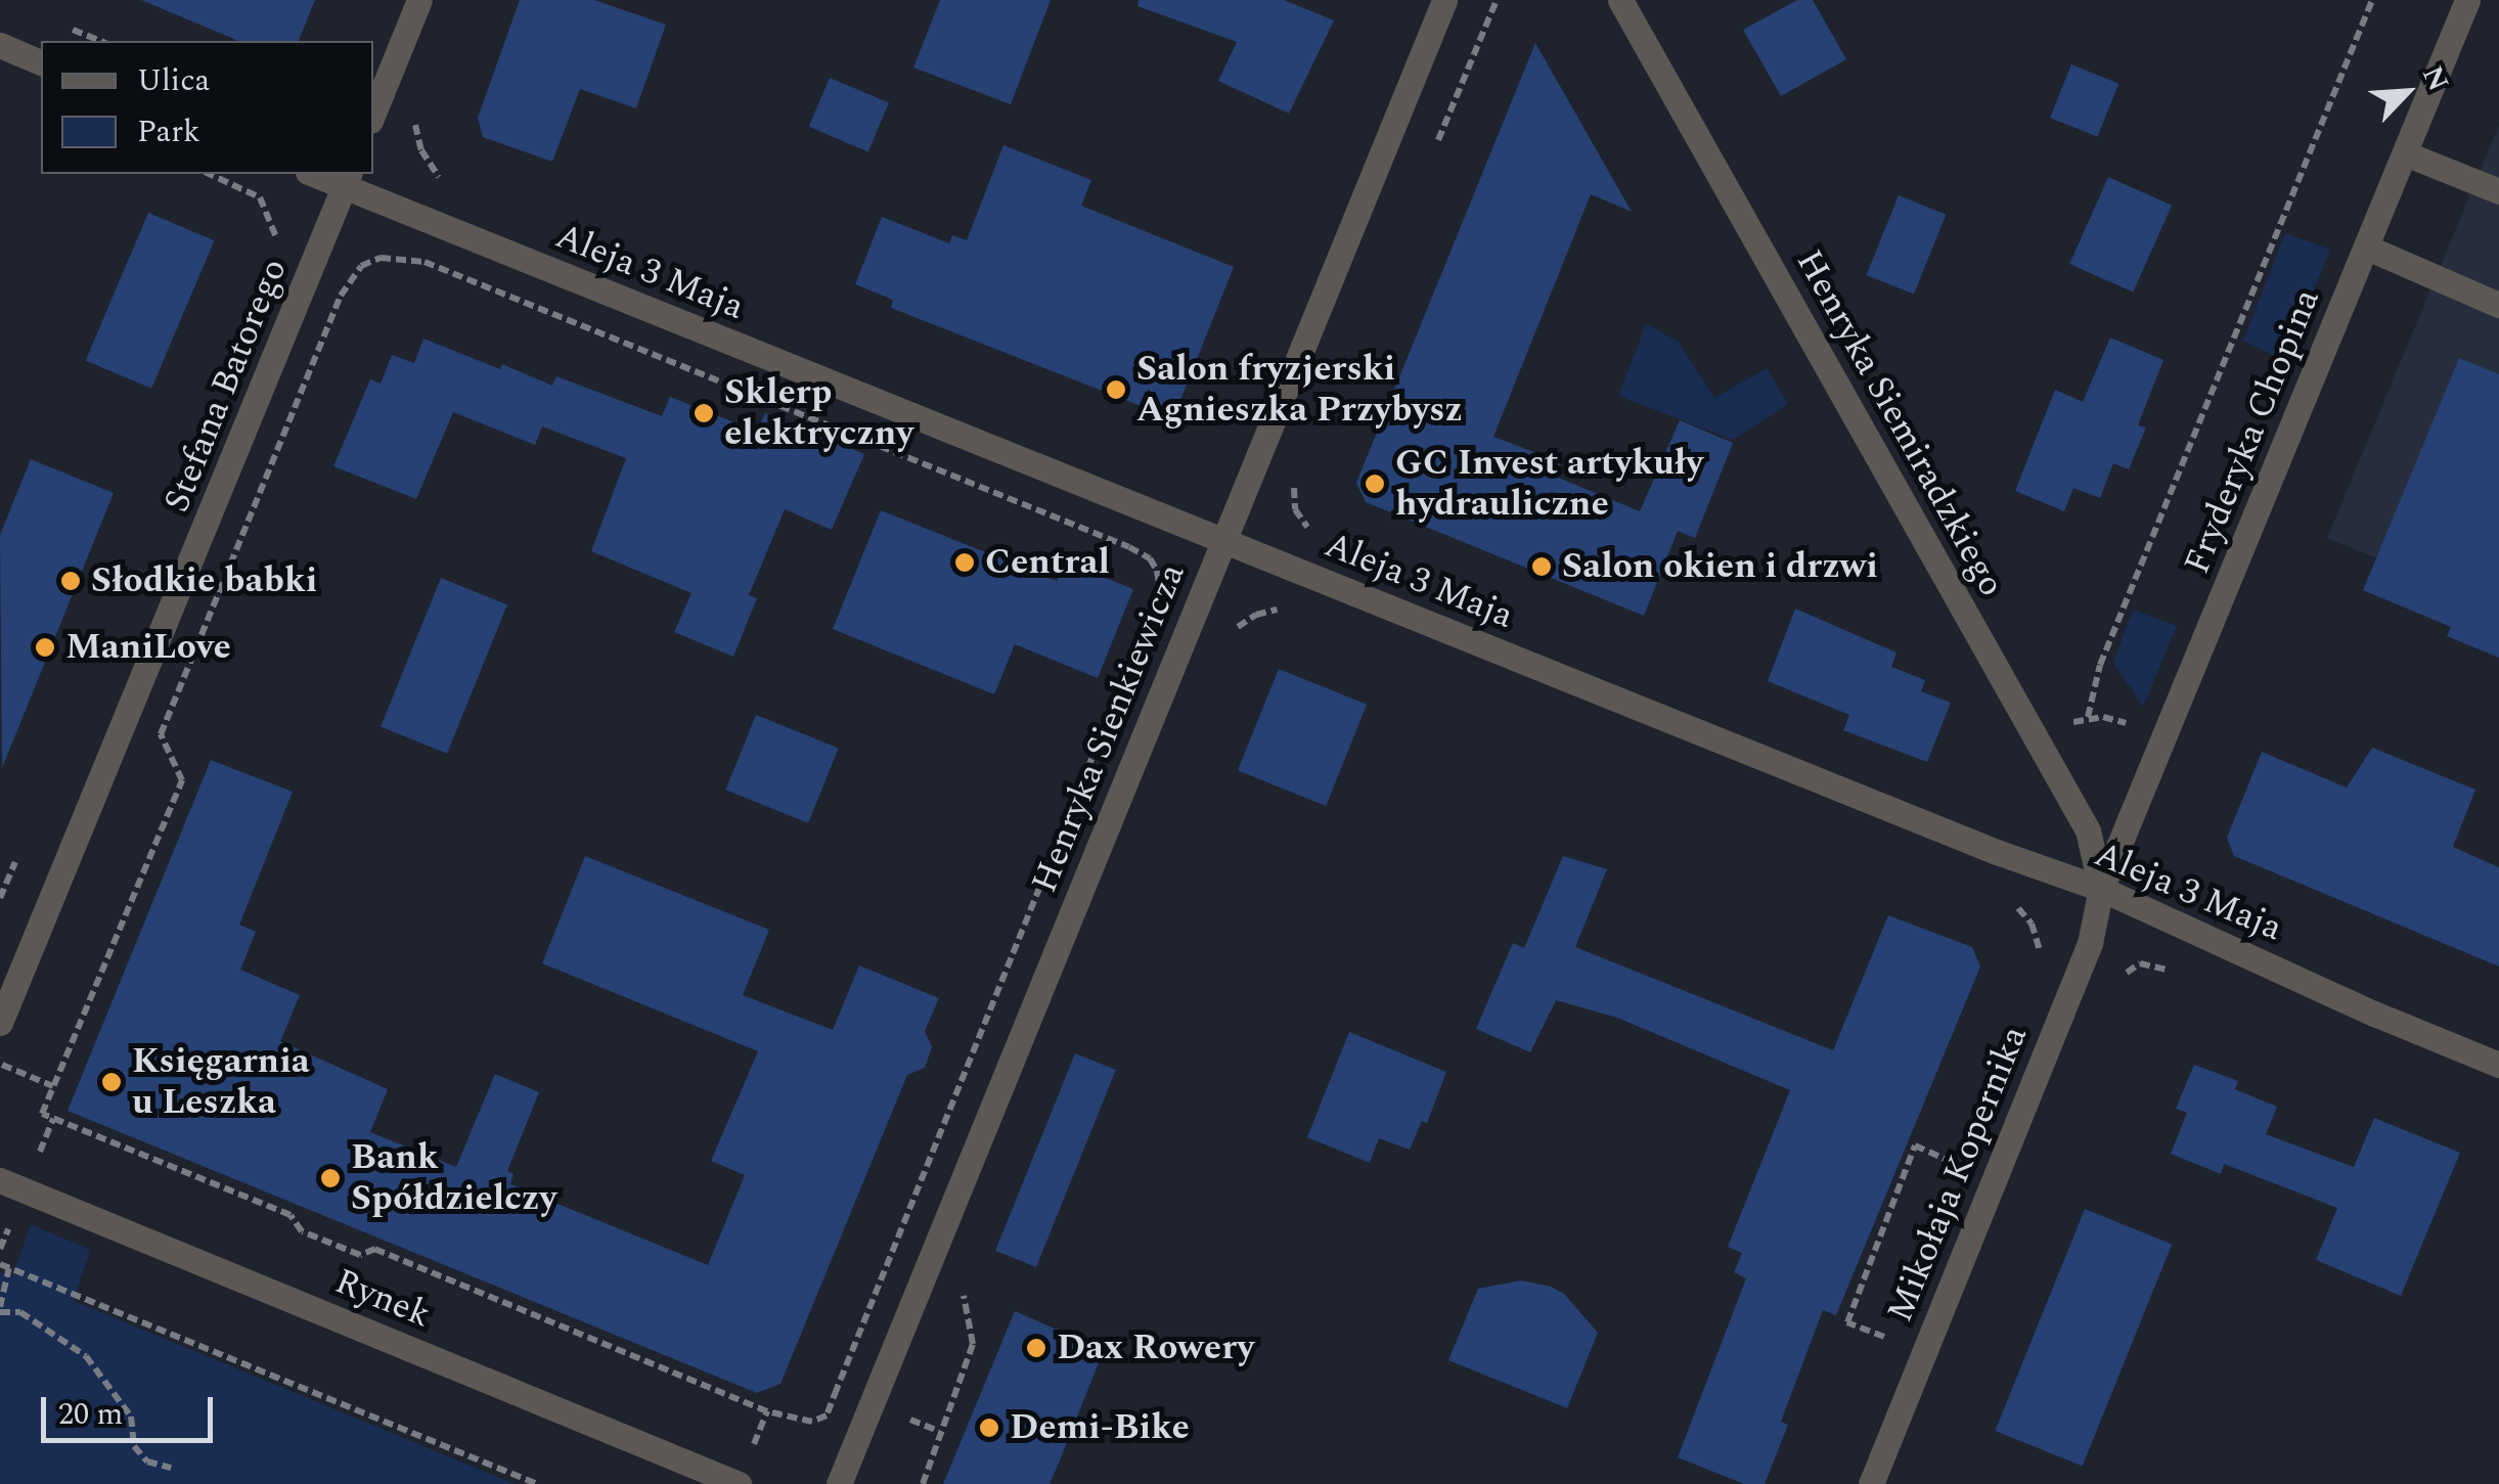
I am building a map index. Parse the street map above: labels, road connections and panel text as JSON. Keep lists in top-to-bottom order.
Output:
{
  "streets": {
    "street": [
      "Aleja 3 Maja",
      "Stefana Batorego",
      "Henryka Siemiradzkiego",
      "Fryderyka Chopina",
      "Henryka Sienkiewicza",
      "Mikołaja Kopernika",
      "Rynek"
    ]
  },
  "crossings": [
    ["Aleja 3 Maja", "Stefana Batorego"],
    ["Aleja 3 Maja", "Henryka Siemiradzkiego"],
    ["Aleja 3 Maja", "Fryderyka Chopina"],
    ["Aleja 3 Maja", "Henryka Sienkiewicza"],
    ["Aleja 3 Maja", "Mikołaja Kopernika"],
    ["Henryka Siemiradzkiego", "Fryderyka Chopina"],
    ["Henryka Siemiradzkiego", "Mikołaja Kopernika"],
    ["Fryderyka Chopina", "Mikołaja Kopernika"]
  ],
  "places": [
    "Salon fryzjerski Agnieszka Przybysz",
    "Sklerp elektryczny",
    "GC Invest artykuły hydrauliczne",
    "Central",
    "Salon okien i drzwi",
    "Słodkie babki",
    "ManiLove",
    "Księgarnia u Leszka",
    "Bank Spółdzielczy",
    "Dax Rowery",
    "Demi-Bike"
  ],
  "legend": ["Ulica", "Park"],
  "scale_bar": "20 m",
  "north": "top right"
}
